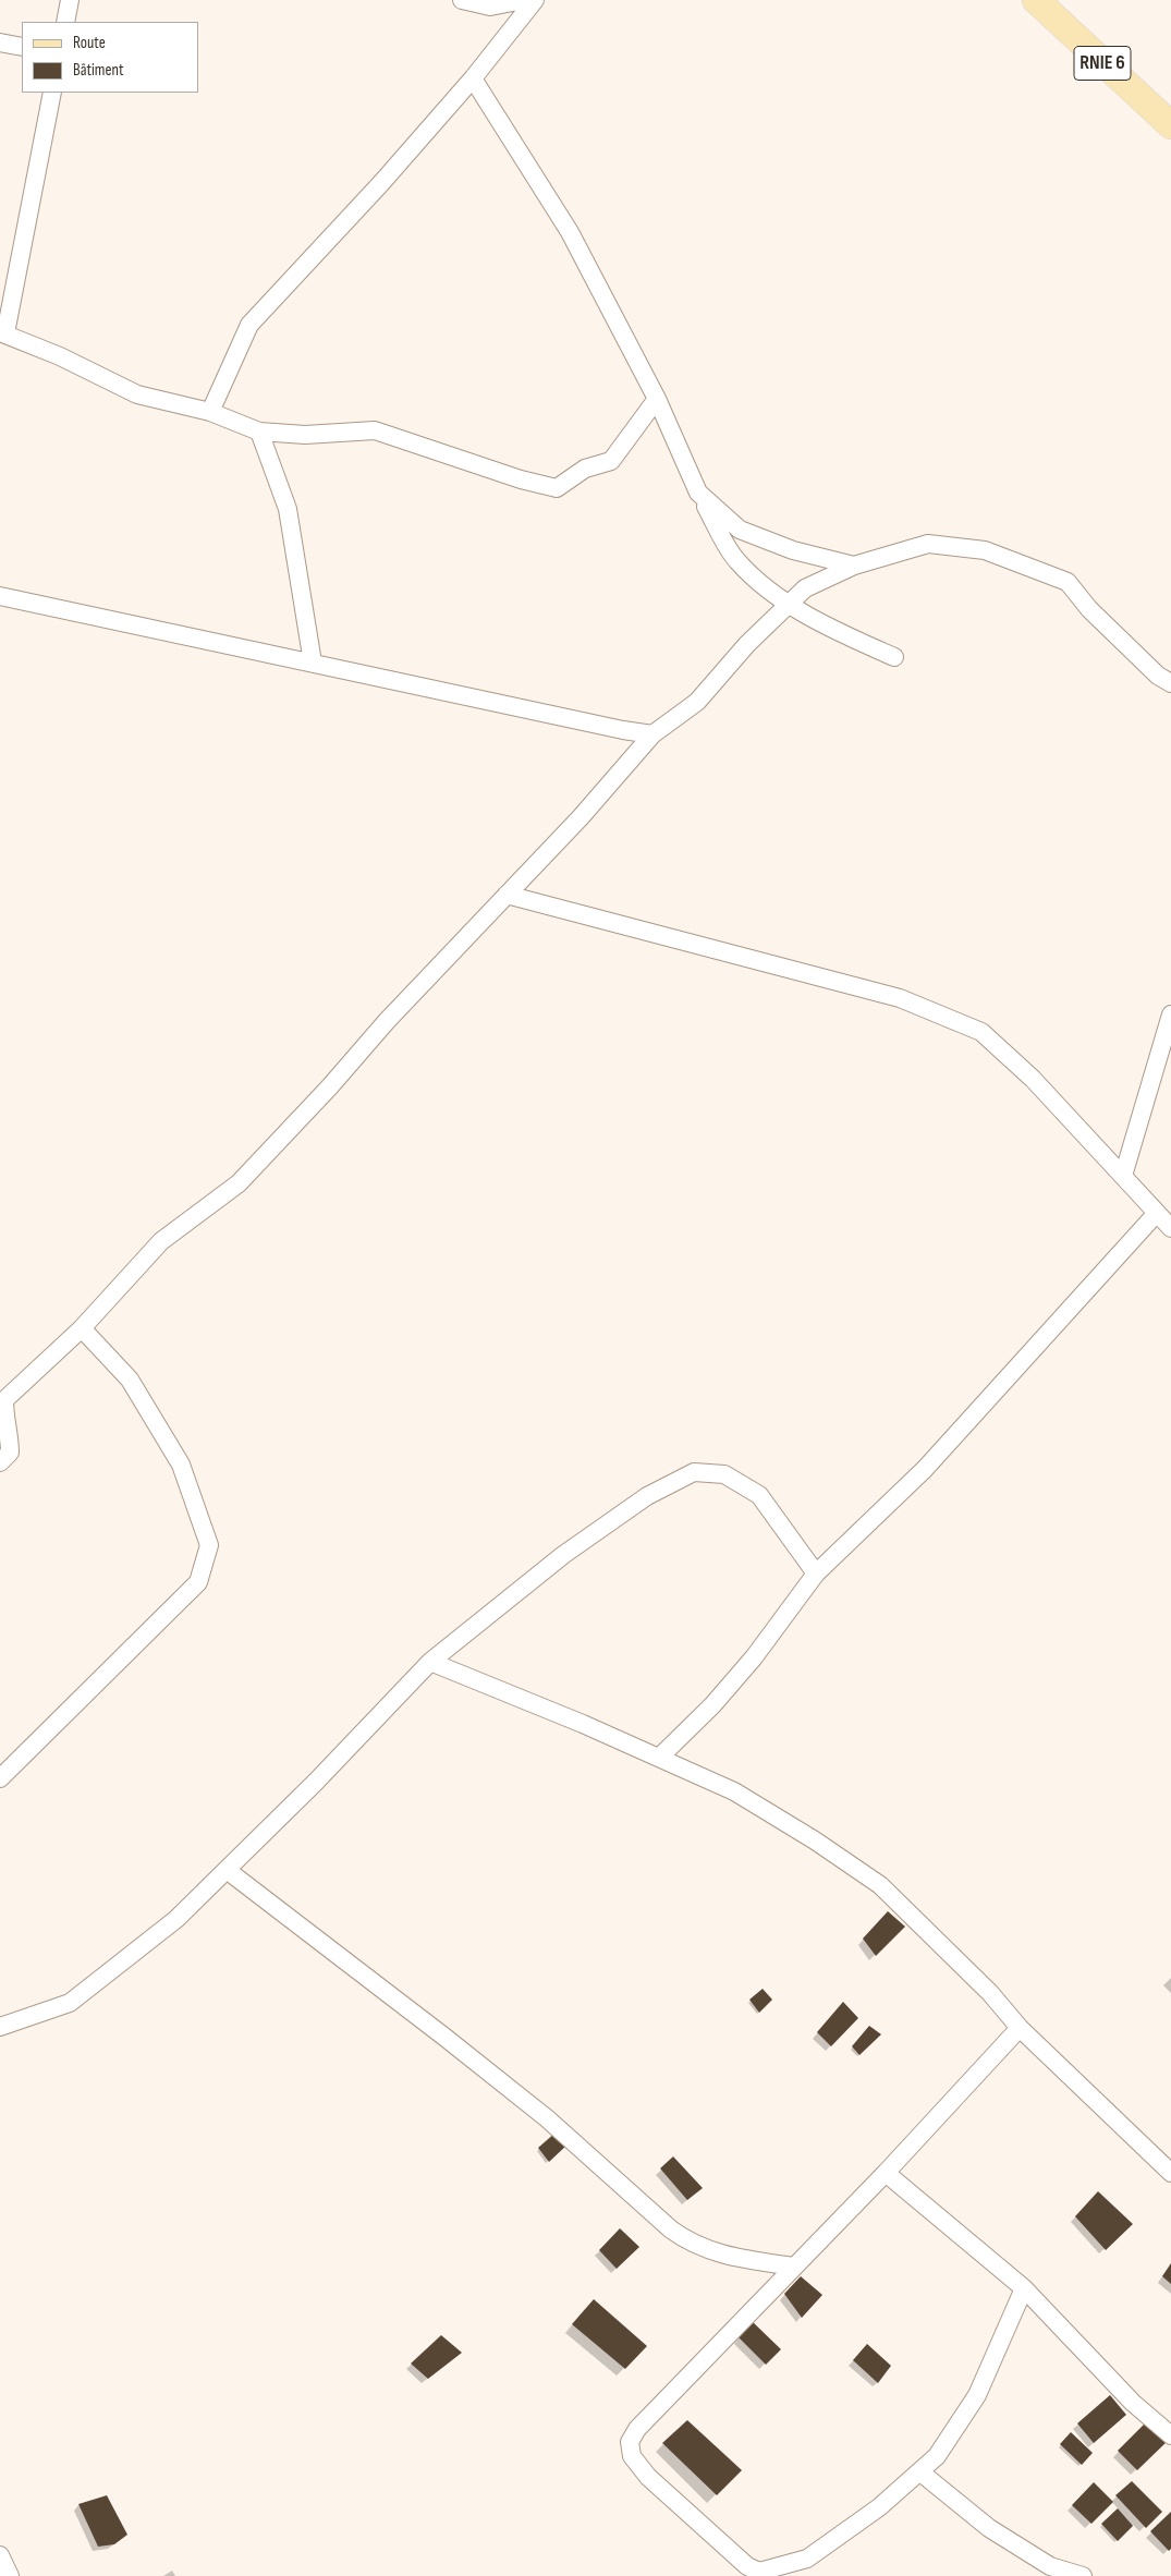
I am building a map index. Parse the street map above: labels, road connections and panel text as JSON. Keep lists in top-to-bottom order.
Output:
{
  "streets": {
    "main road": ["RNIE 6"]
  },
  "legend": ["Route", "Bâtiment"]
}
